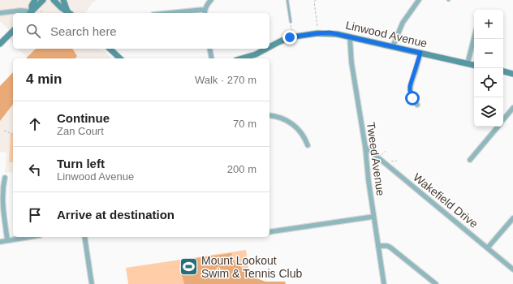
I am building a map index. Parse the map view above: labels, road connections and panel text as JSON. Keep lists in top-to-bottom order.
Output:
{
  "streets": {
    "main road": ["Linwood Avenue"],
    "street": ["Tweed Avenue", "Wakefield Drive"]
  },
  "crossings": [
    ["Linwood Avenue", "Tweed Avenue"],
    ["Tweed Avenue", "Wakefield Drive"]
  ],
  "places": {
    "sports": ["Mount Lookout Swim & Tennis Club"]
  },
  "page": {
    "map_buttons": ["+", "−"],
    "search": "Search here",
    "heading": ["4 min", "Walk · 270 m"],
    "list": [
      ["Continue", "Zan Court", "70 m"],
      ["Turn left", "Linwood Avenue", "200 m"],
      "Arrive at destination"
    ]
  }
}
